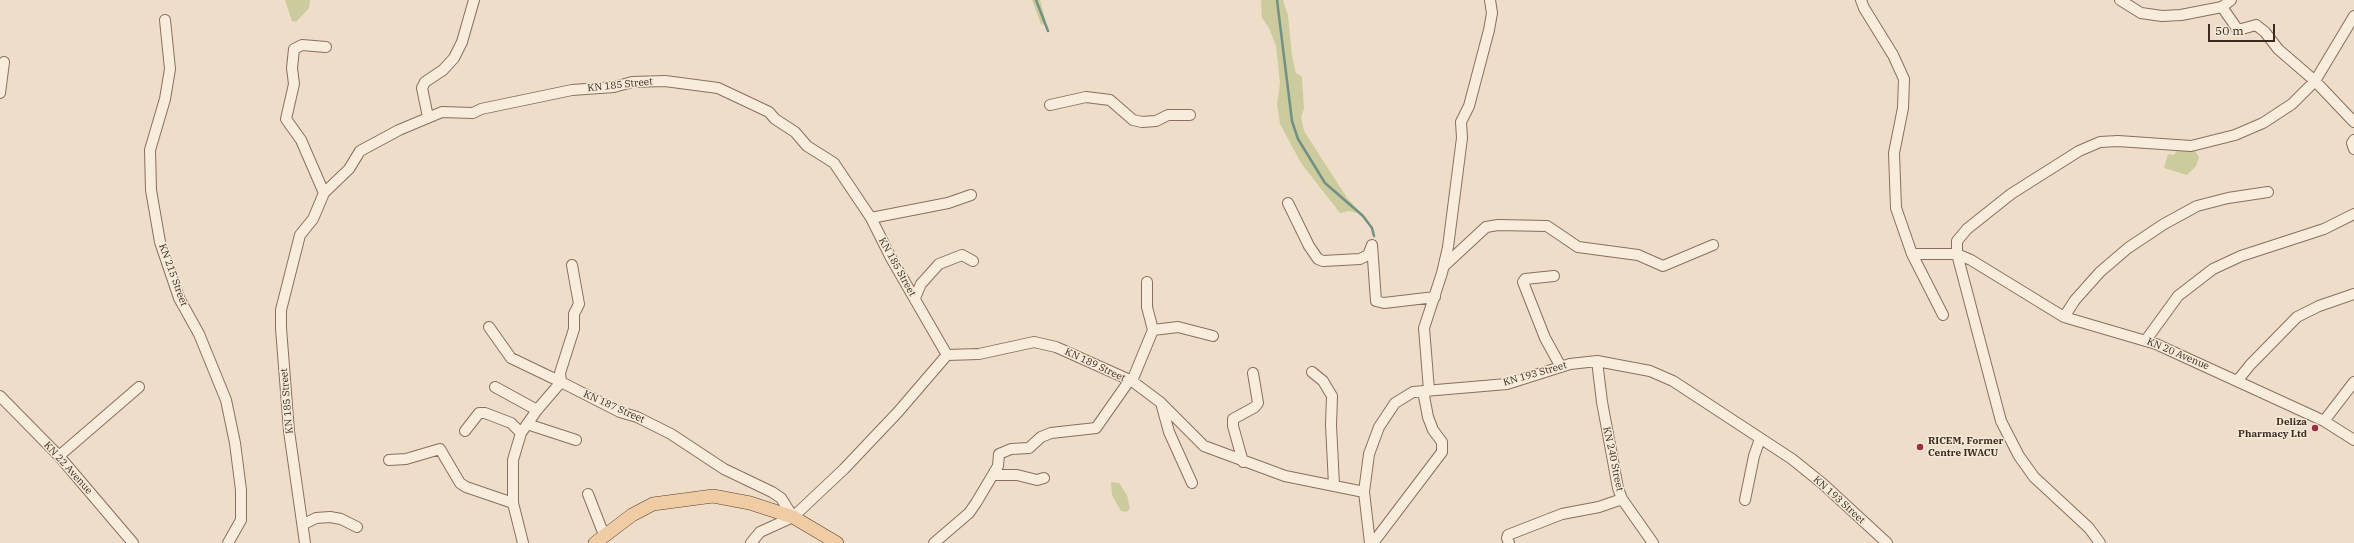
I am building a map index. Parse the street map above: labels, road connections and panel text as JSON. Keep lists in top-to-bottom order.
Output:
{
  "streets": {
    "street": [
      "KN 185 Street",
      "KN 215 Street",
      "KN 20 Avenue",
      "KN 189 Street",
      "KN 193 Street",
      "KN 187 Street",
      "KN 240 Street",
      "KN 22 Avenue"
    ]
  },
  "crossings": [
    ["KN 185 Street", "KN 189 Street"],
    ["KN 189 Street", "KN 193 Street"],
    ["KN 193 Street", "KN 240 Street"]
  ],
  "places": ["Deliza Pharmacy Ltd", "RICEM, Former Centre IWACU"],
  "scale_bar": "50 m"
}
